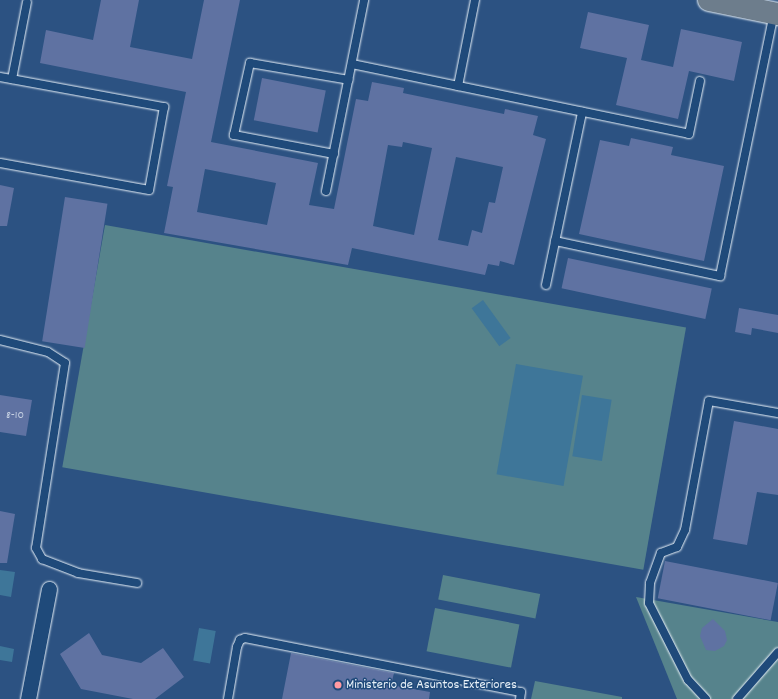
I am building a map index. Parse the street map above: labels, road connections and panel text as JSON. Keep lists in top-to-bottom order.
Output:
{
  "places": ["Ministerio de Asuntos Exteriores"],
  "house_numbers": ["8-10"]
}
